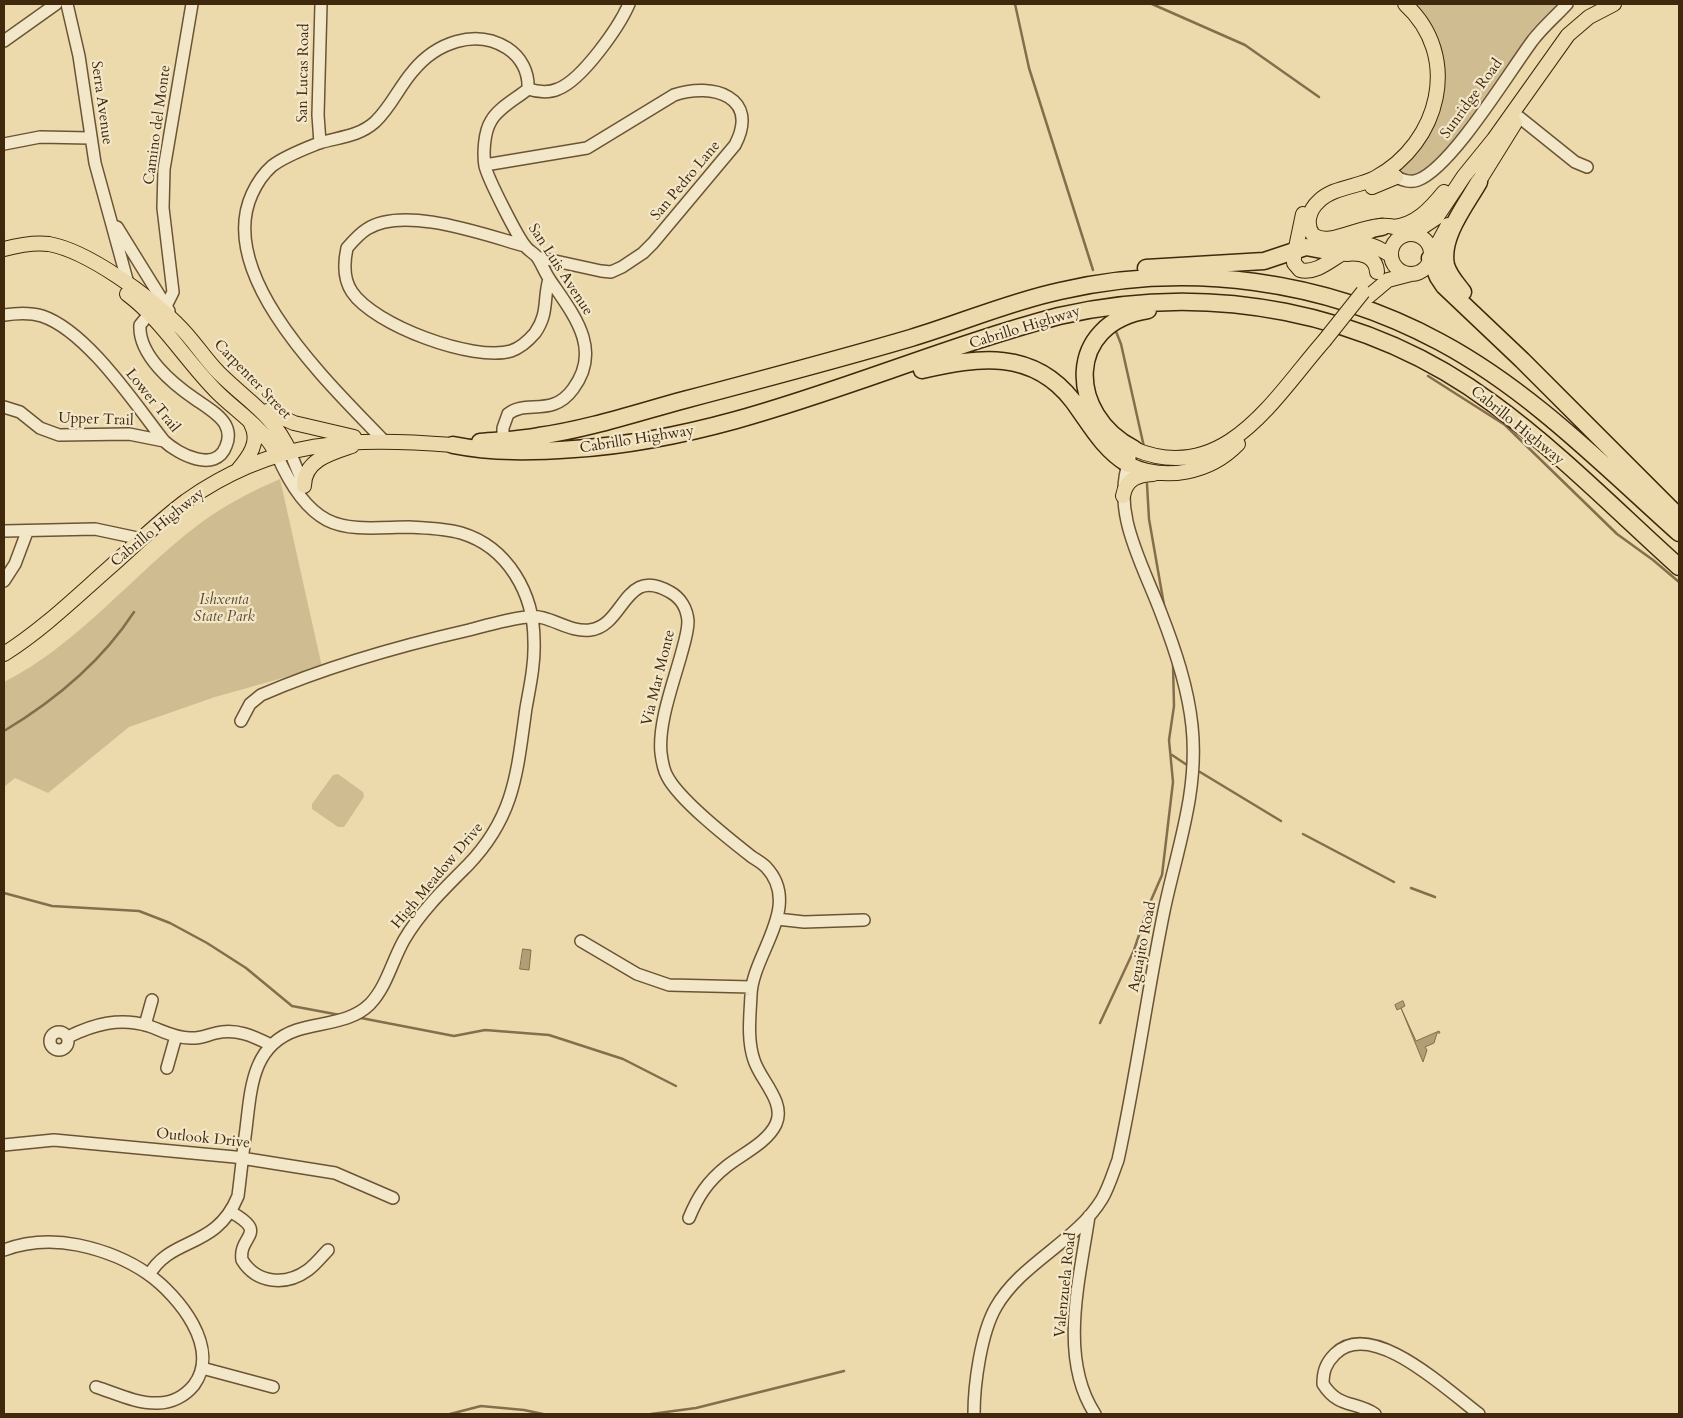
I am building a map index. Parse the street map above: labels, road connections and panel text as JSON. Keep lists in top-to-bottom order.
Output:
{
  "streets": {
    "highway": ["Cabrillo Highway"],
    "main road": ["Carpenter Street"],
    "street": [
      "San Lucas Road",
      "Sunridge Road",
      "Serra Avenue",
      "Camino del Monte",
      "San Pedro Lane",
      "San Luis Avenue",
      "Lower Trail",
      "Upper Trail",
      "Via Mar Monte",
      "High Meadow Drive",
      "Aguajito Road",
      "Outlook Drive",
      "Valenzuela Road"
    ]
  },
  "crossings": [
    ["Serra Avenue", "Camino del Monte"],
    ["Serra Avenue", "Carpenter Street"],
    ["Serra Avenue", "Lower Trail"],
    ["Camino del Monte", "Carpenter Street"],
    ["Camino del Monte", "Lower Trail"],
    ["San Pedro Lane", "San Luis Avenue"],
    ["San Luis Avenue", "Cabrillo Highway"],
    ["Cabrillo Highway", "Carpenter Street"],
    ["Carpenter Street", "Lower Trail"],
    ["Carpenter Street", "Via Mar Monte"],
    ["Carpenter Street", "High Meadow Drive"],
    ["Lower Trail", "Upper Trail"],
    ["Via Mar Monte", "High Meadow Drive"],
    ["High Meadow Drive", "Outlook Drive"],
    ["Aguajito Road", "Valenzuela Road"]
  ],
  "parks": ["Ishxenta State Park"]
}
